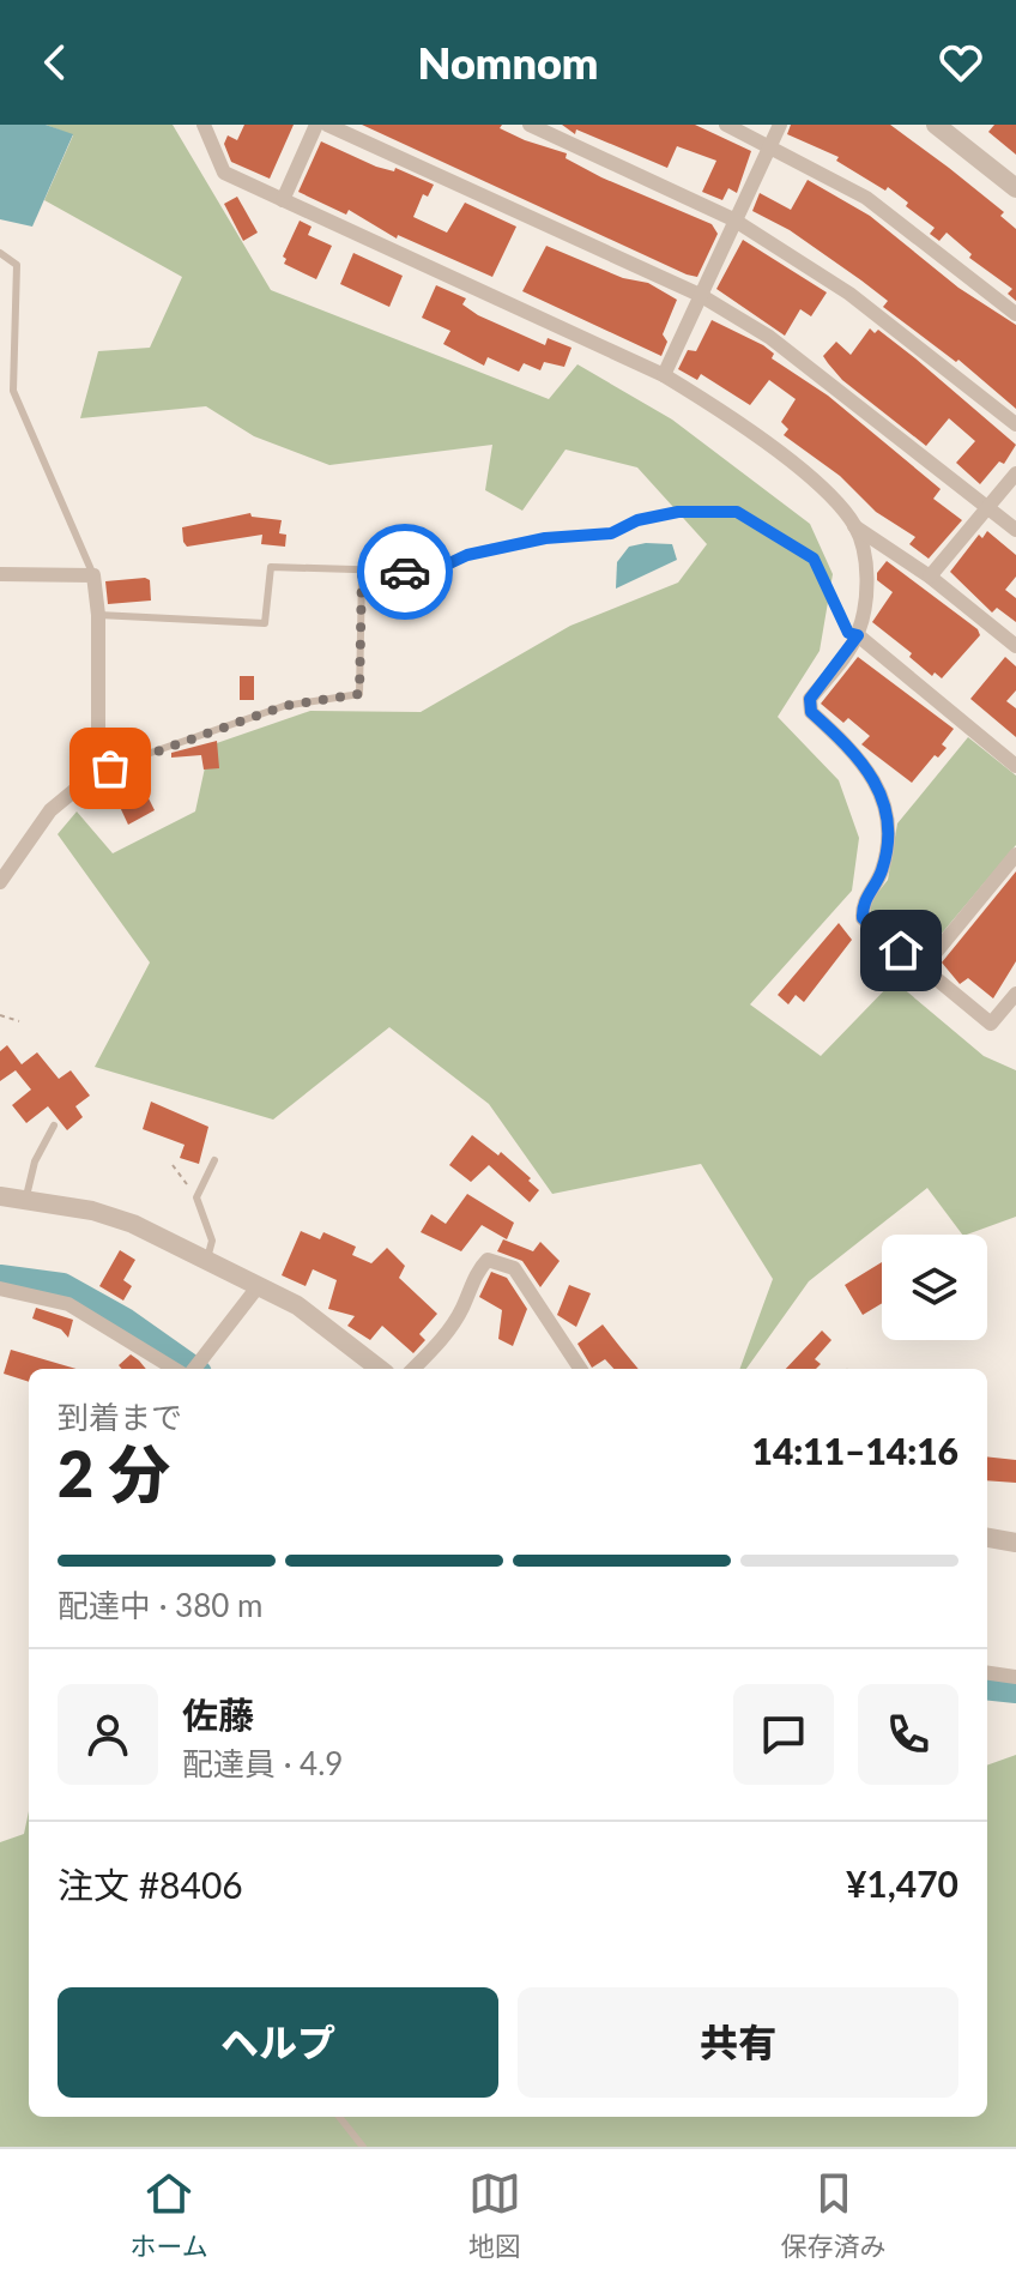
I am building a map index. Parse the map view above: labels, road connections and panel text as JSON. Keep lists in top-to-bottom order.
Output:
{
  "page": {
    "header": "Nomnom",
    "heading": ["2 分", "到着まで", "14:11–14:16"],
    "panel": [
      "佐藤",
      "配達員 · 4.9",
      "注文 #8406",
      "¥1,470"
    ],
    "bar": "配達中 · 380 m",
    "buttons": ["ヘルプ", "共有"],
    "tabs": ["ホーム", "地図", "保存済み"]
  }
}
